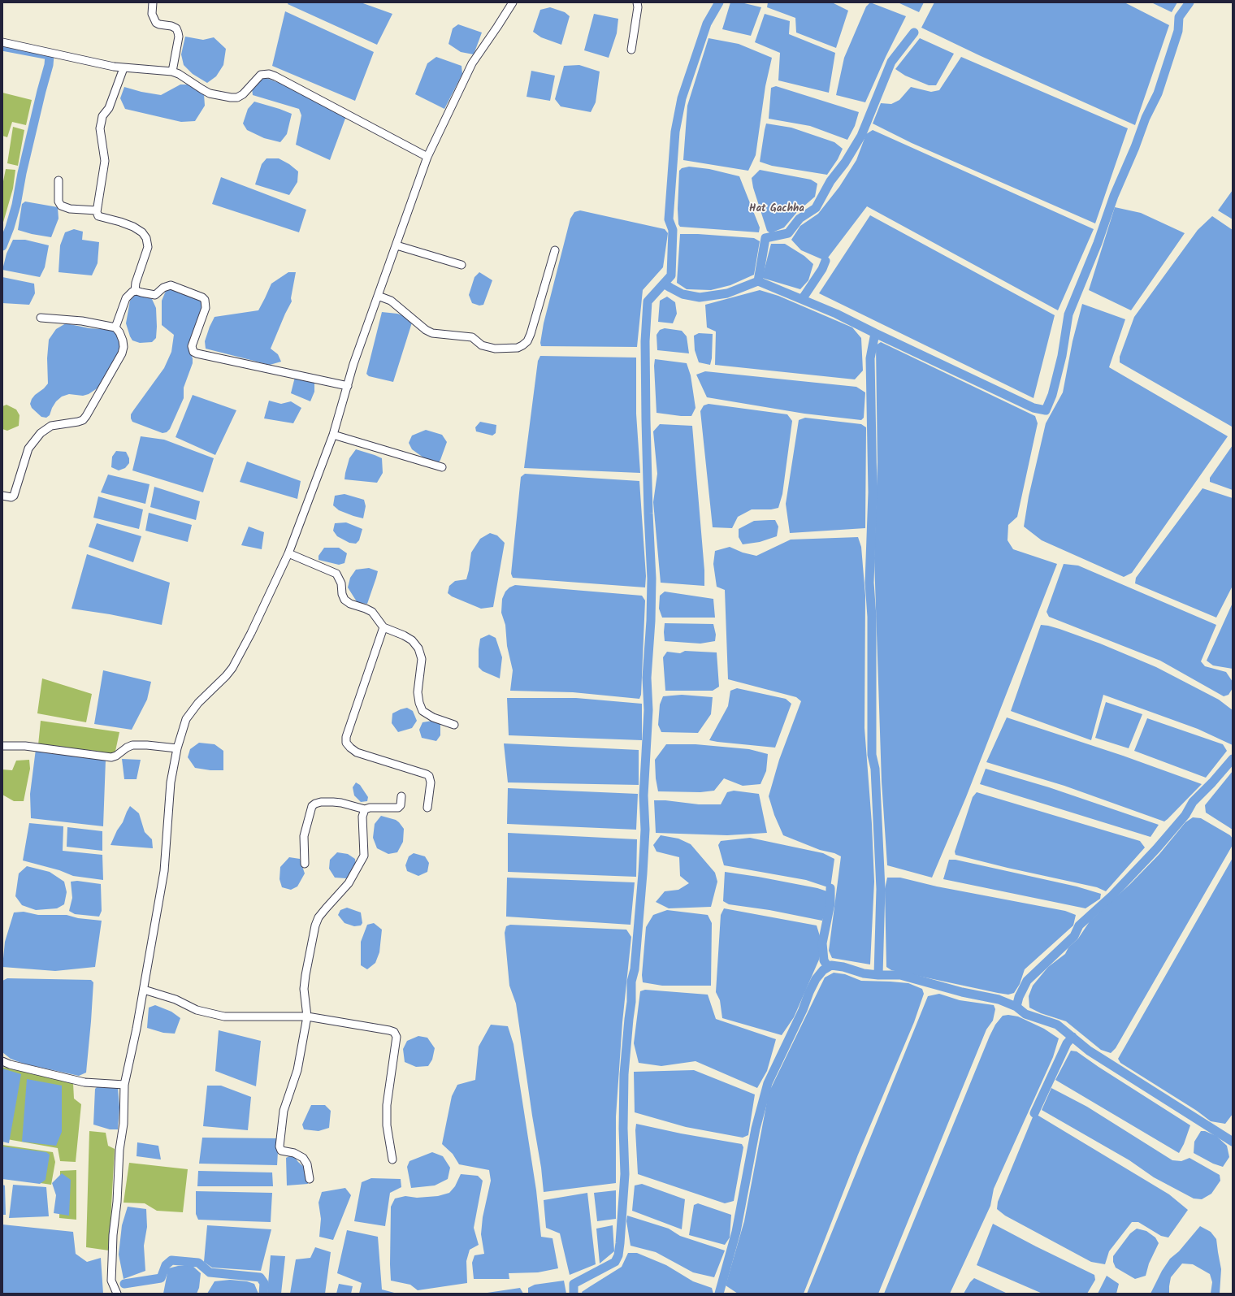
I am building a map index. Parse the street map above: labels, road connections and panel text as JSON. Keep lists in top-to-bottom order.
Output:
{
  "districts": ["Hat Gachha"]
}
